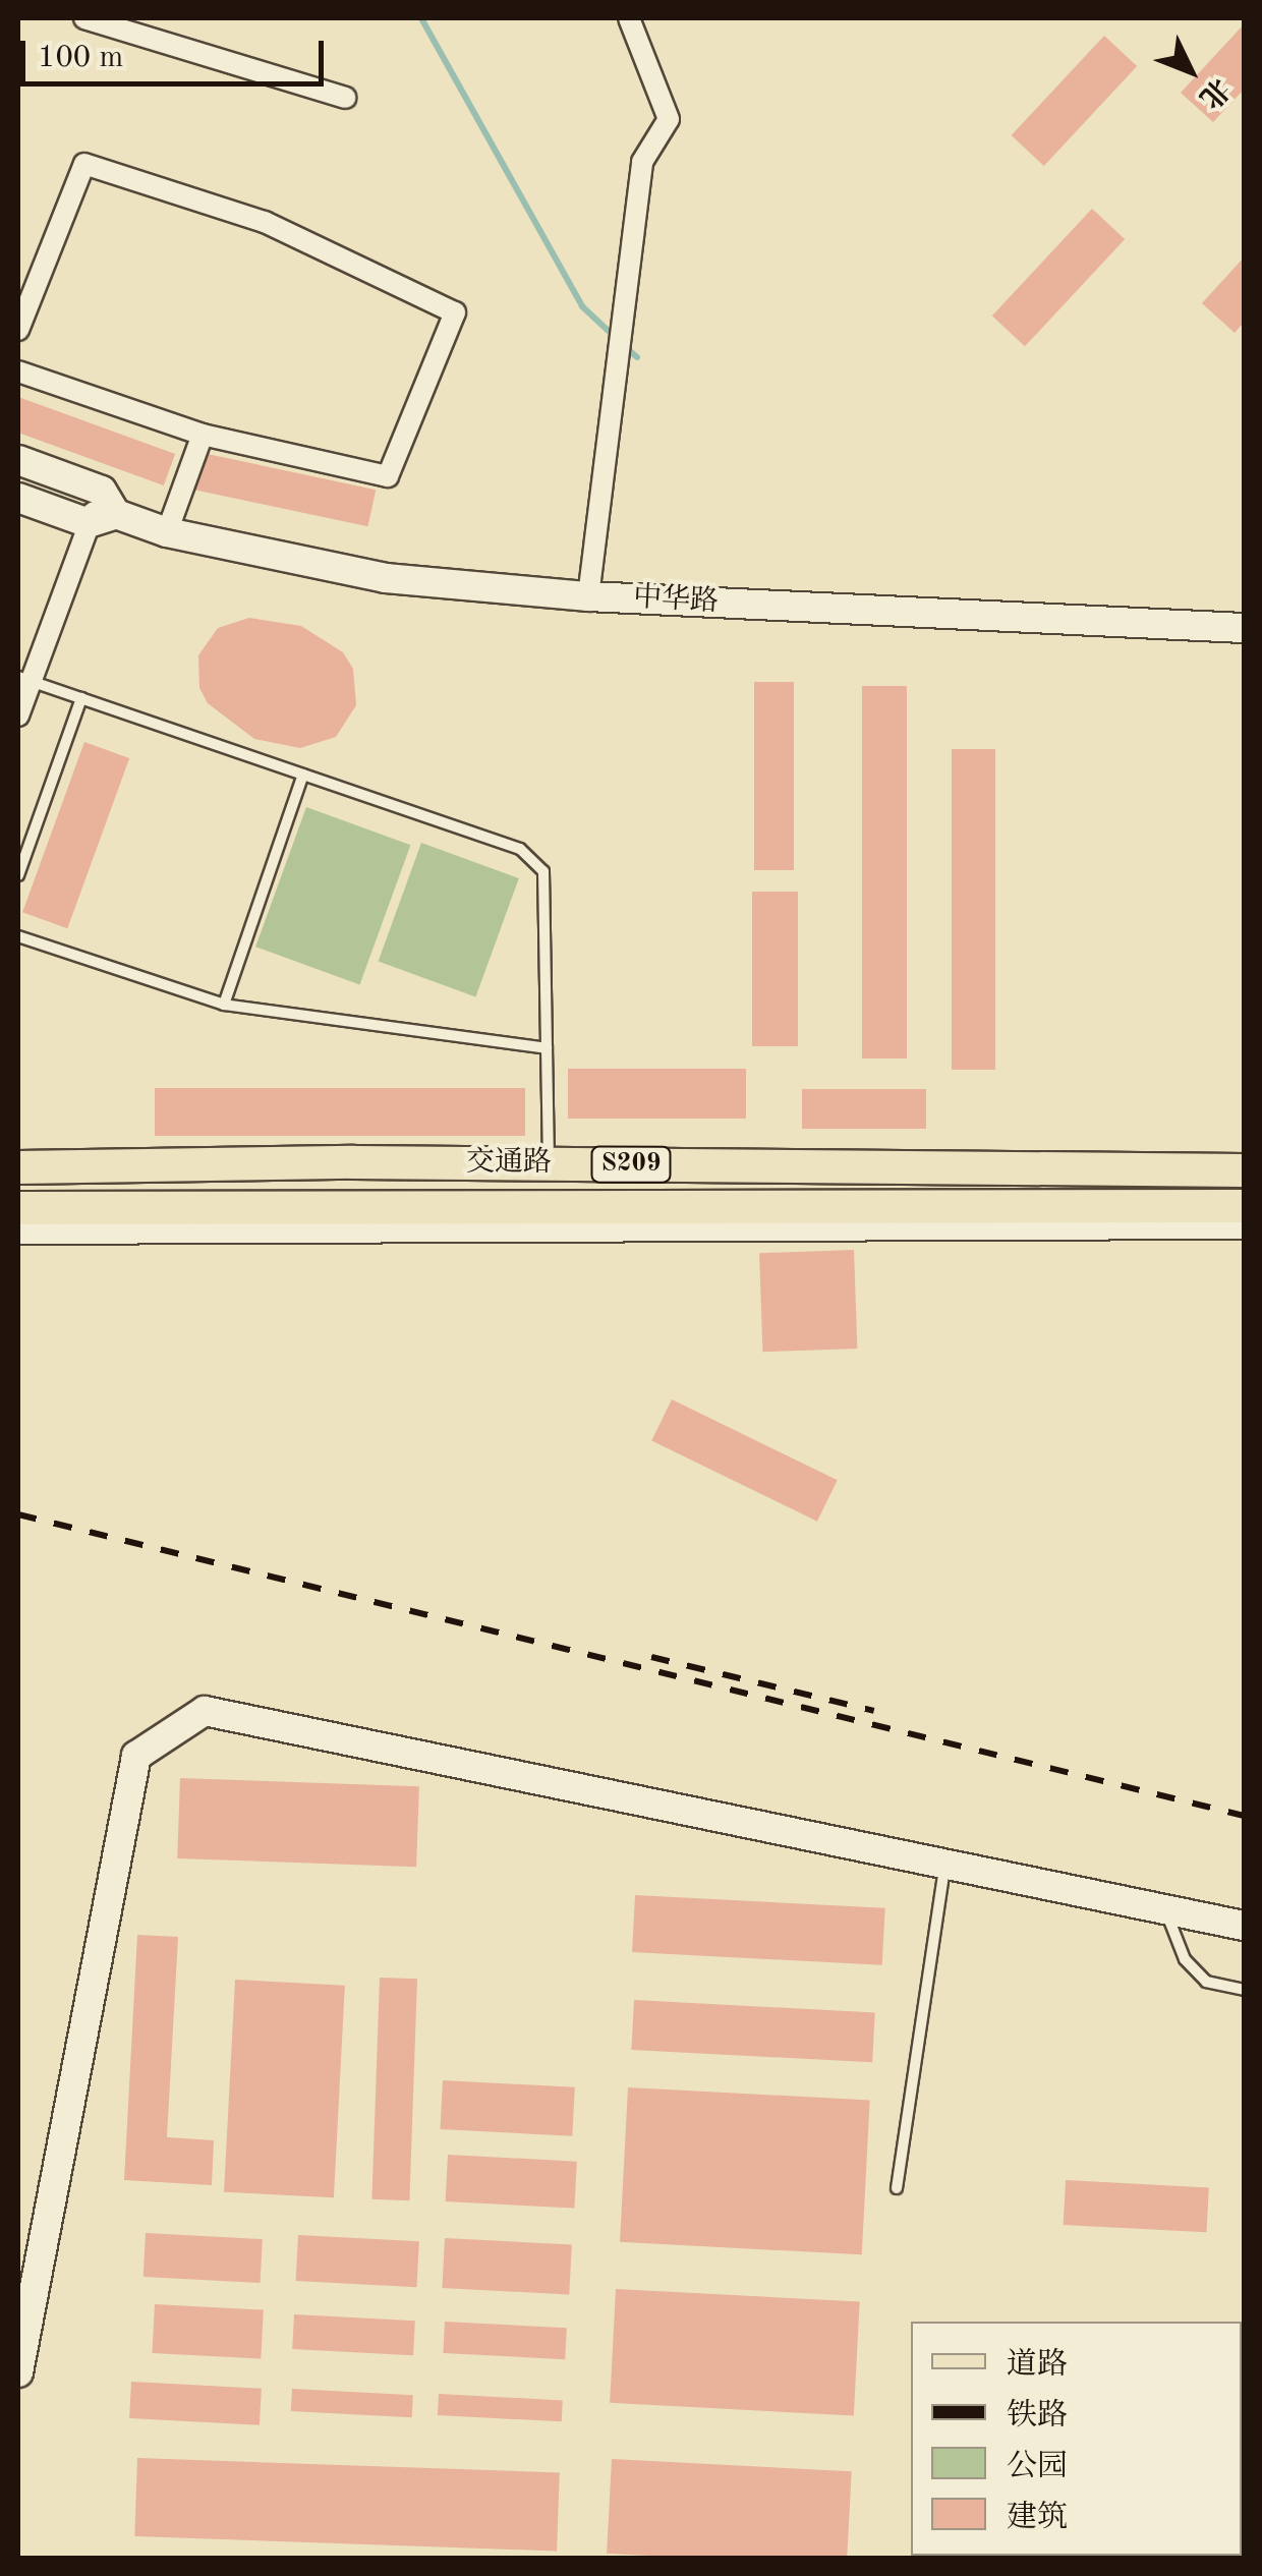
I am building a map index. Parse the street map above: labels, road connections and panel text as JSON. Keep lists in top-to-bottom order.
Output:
{
  "streets": {
    "main road": ["交通路", "S209"],
    "street": ["中华路"]
  },
  "legend": [
    "道路",
    "铁路",
    "公园",
    "建筑"
  ],
  "scale_bar": "100 m",
  "north": "bottom right"
}
